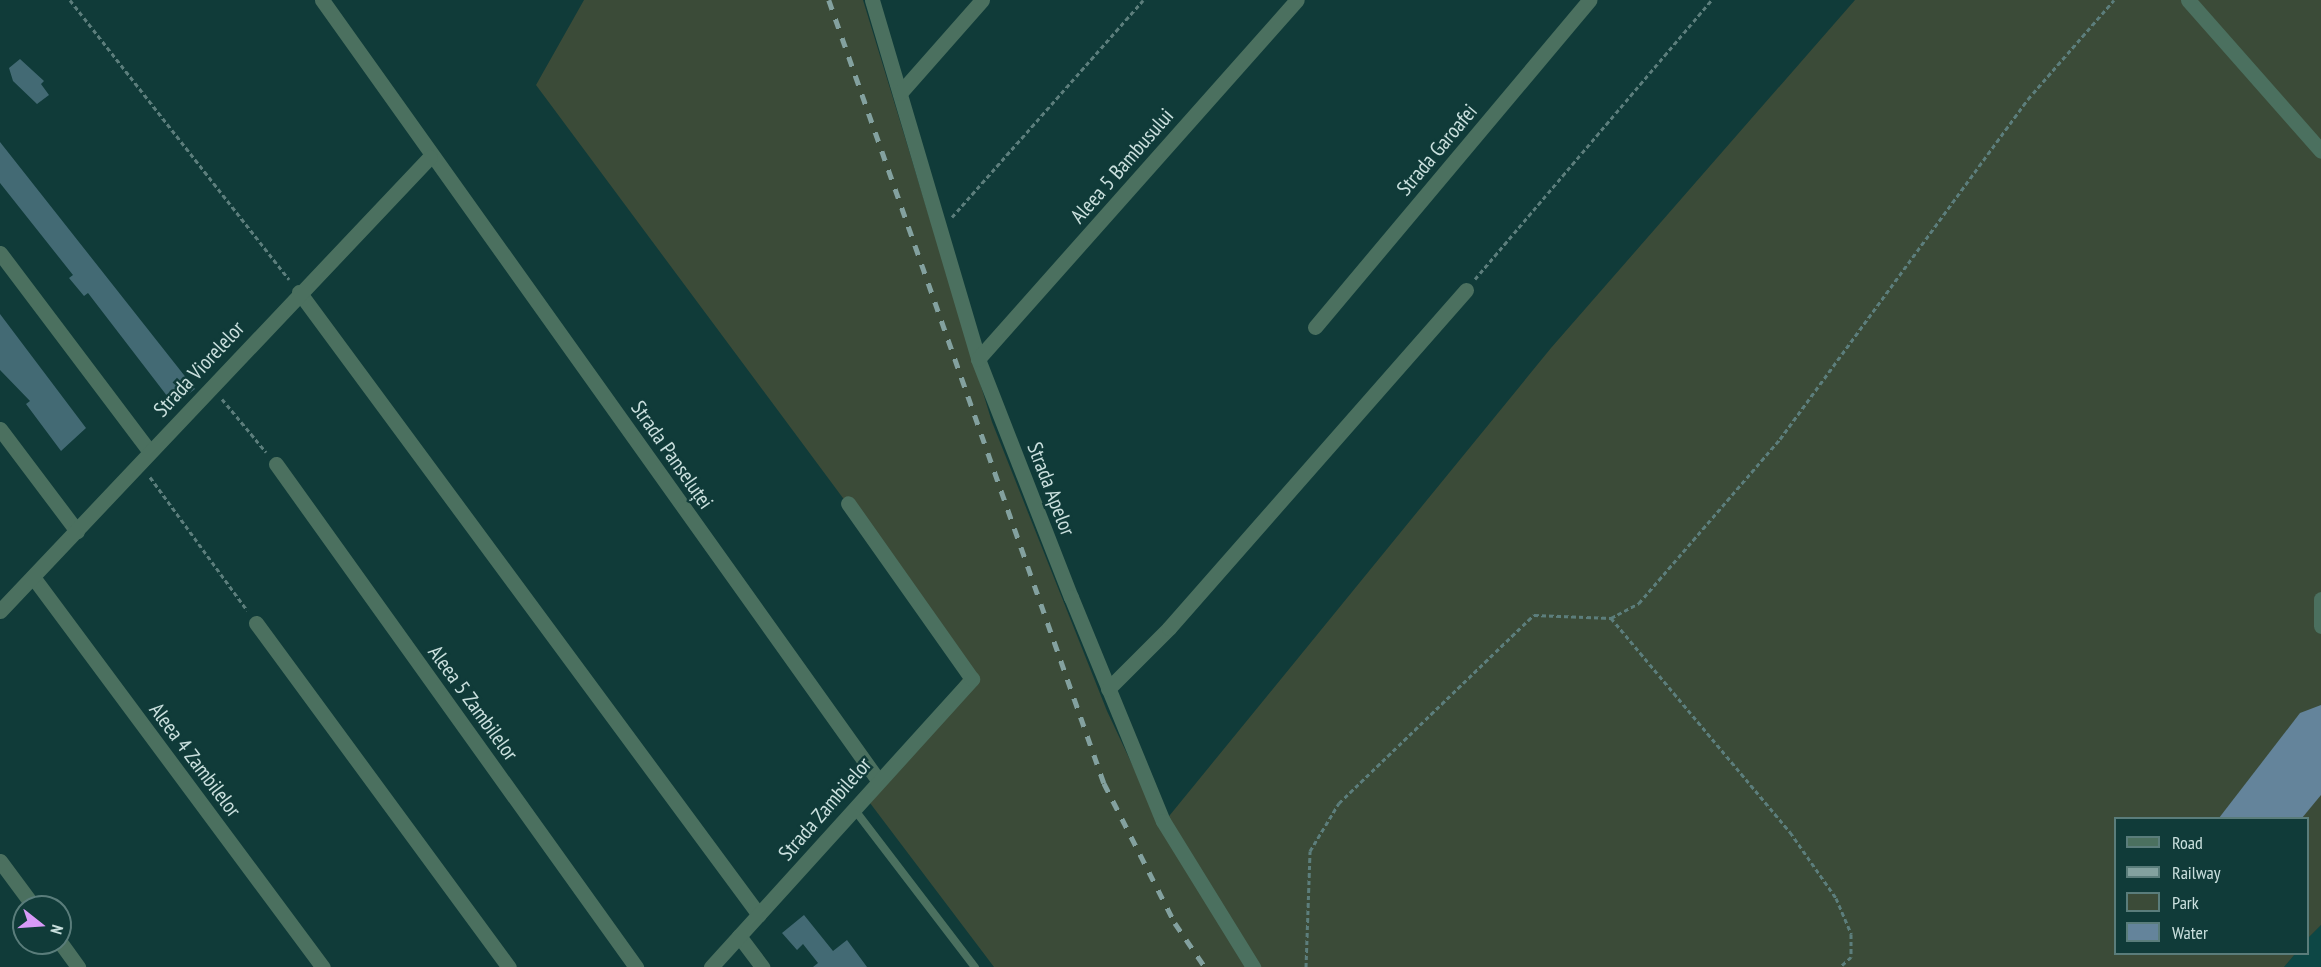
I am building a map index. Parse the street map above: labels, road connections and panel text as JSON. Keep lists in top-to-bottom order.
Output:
{
  "streets": {
    "street": [
      "Strada Garoafei",
      "Aleea 5 Bambusului",
      "Strada Viorelelor",
      "Strada Panseluței",
      "Strada Apelor",
      "Aleea 5 Zambilelor",
      "Aleea 4 Zambilelor",
      "Strada Zambilelor"
    ]
  },
  "crossings": [
    ["Aleea 5 Bambusului", "Strada Apelor"],
    ["Strada Viorelelor", "Strada Panseluței"],
    ["Strada Viorelelor", "Aleea 4 Zambilelor"],
    ["Strada Panseluței", "Strada Zambilelor"]
  ],
  "legend": [
    "Road",
    "Railway",
    "Park",
    "Water"
  ],
  "north": "right"
}
